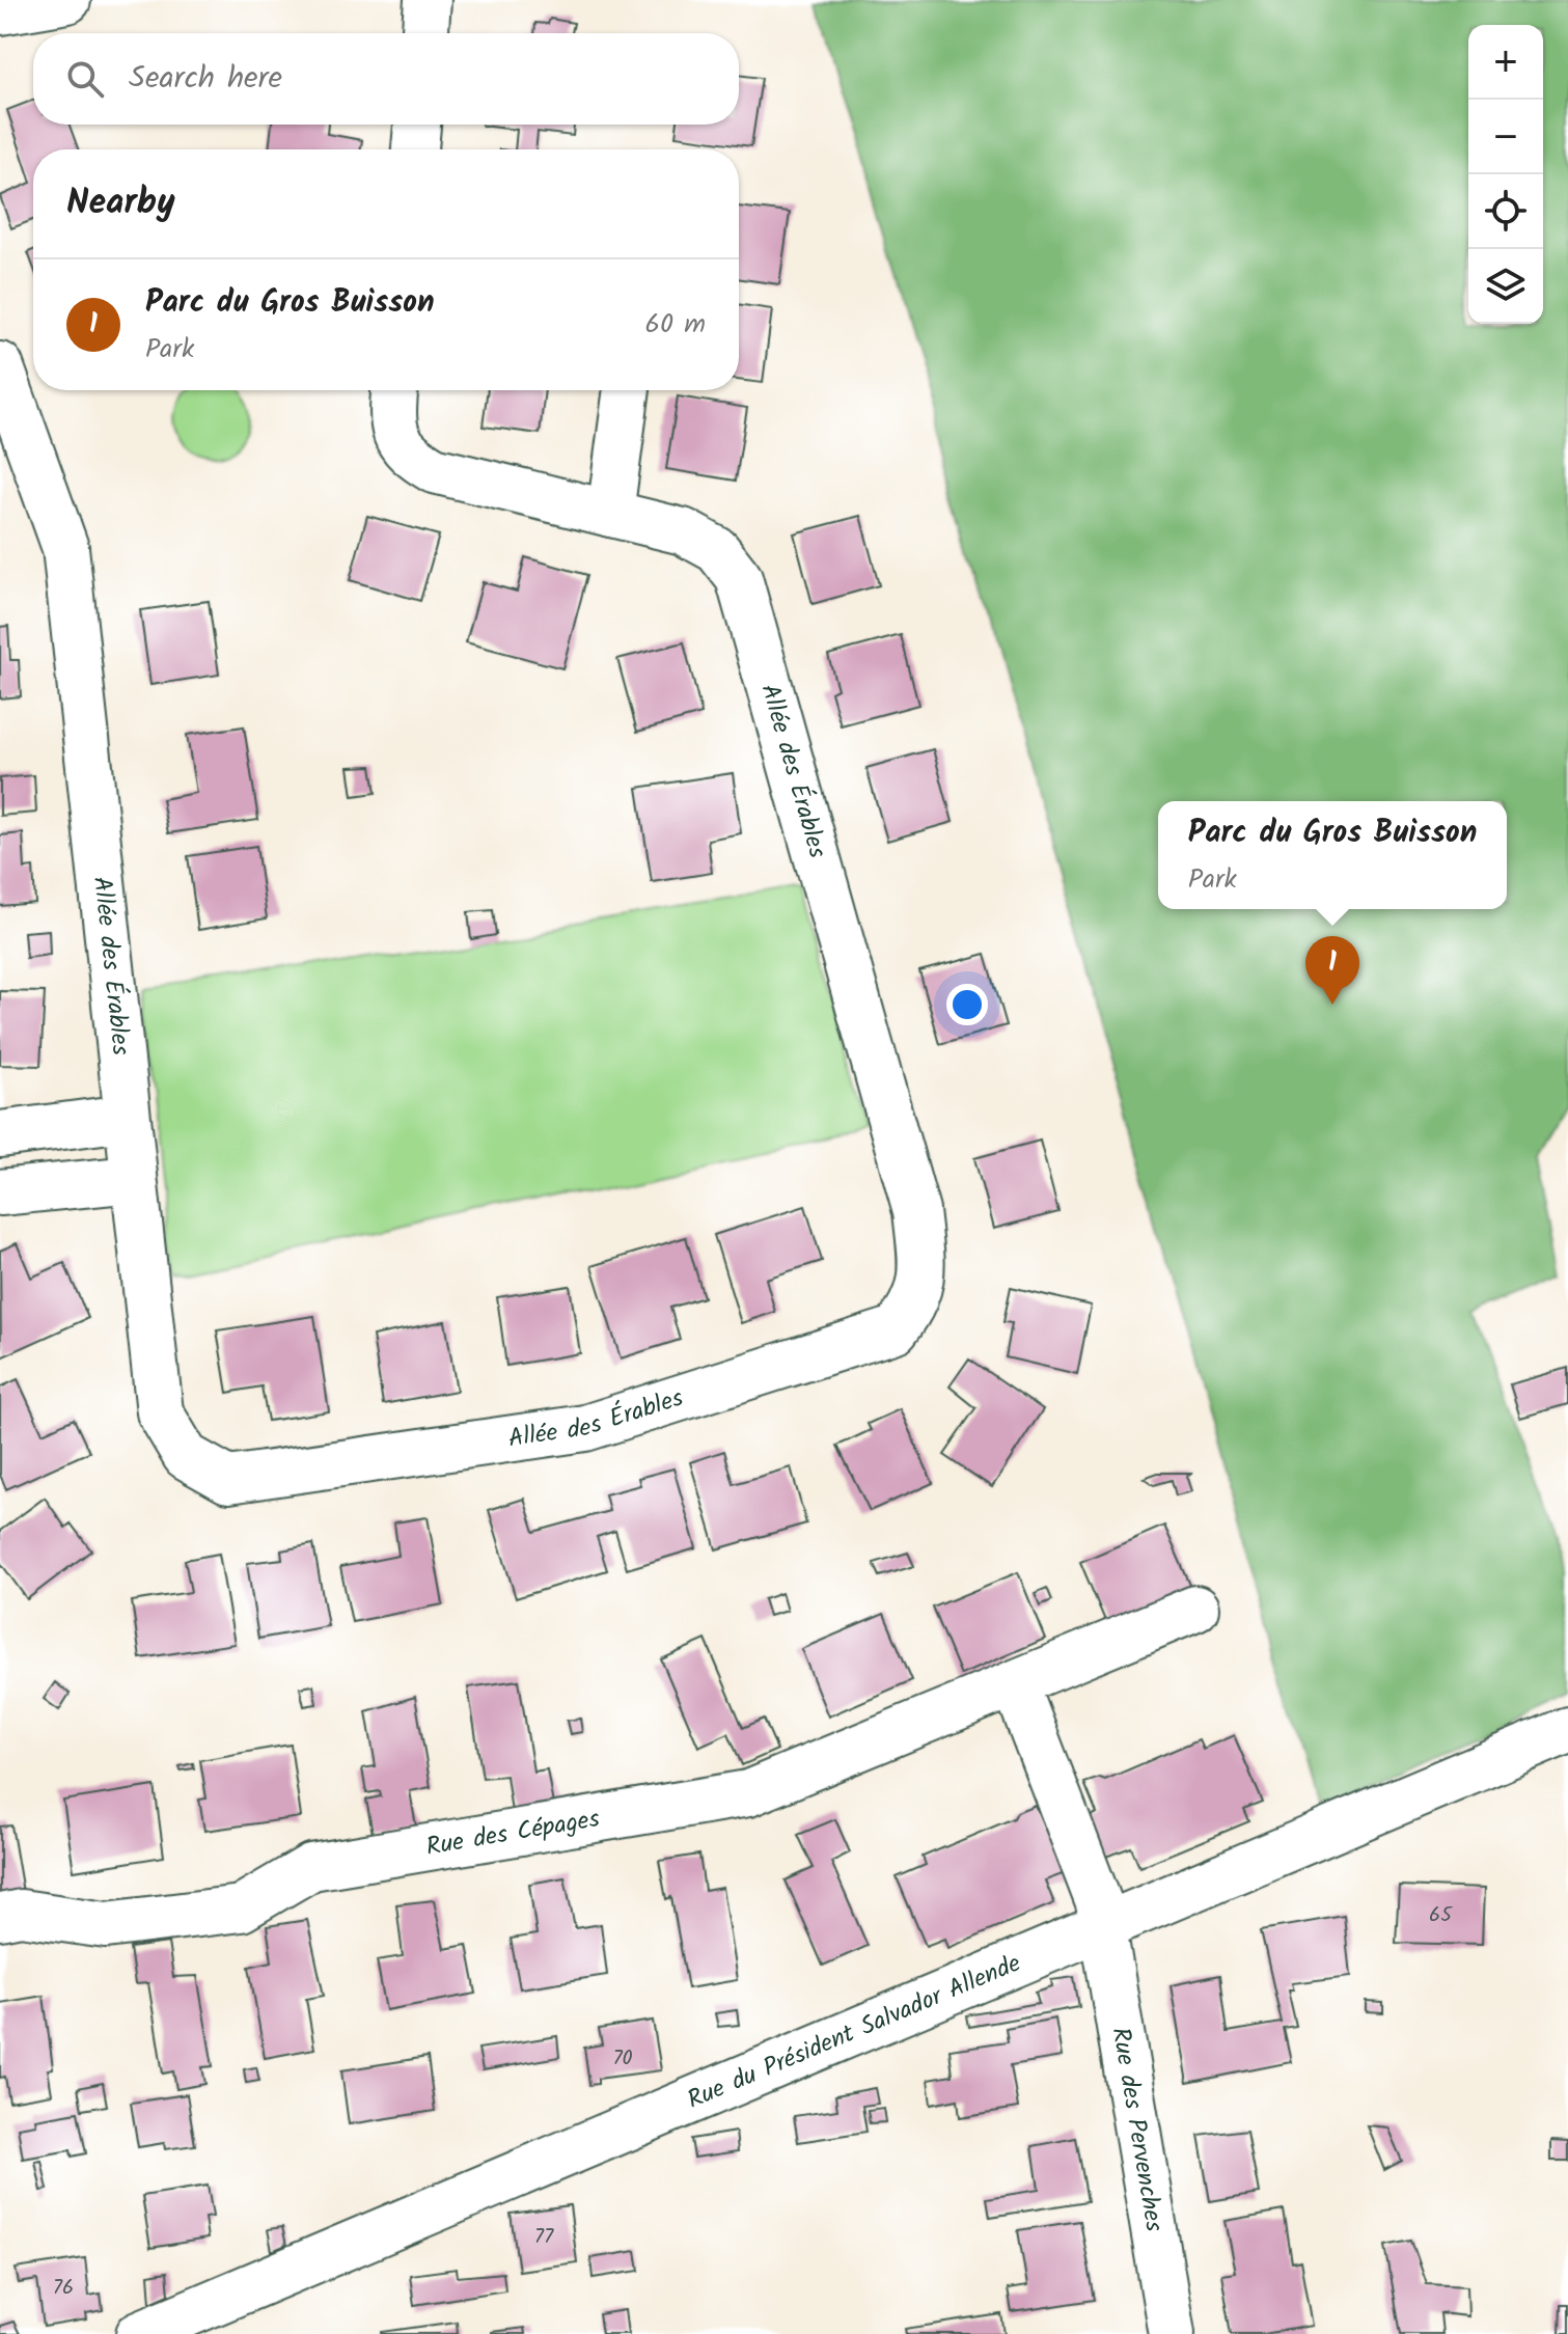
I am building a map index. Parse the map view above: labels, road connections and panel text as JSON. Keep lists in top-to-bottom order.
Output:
{
  "streets": {
    "street": [
      "Allée des Érables",
      "Rue des Cépages",
      "Rue du Président Salvador Allende",
      "Rue des Pervenches"
    ]
  },
  "crossings": [
    ["Rue du Président Salvador Allende", "Rue des Pervenches"]
  ],
  "house_numbers": [
    "65",
    "70",
    "77",
    "76"
  ],
  "page": {
    "map_buttons": ["+", "−"],
    "search": "Search here",
    "heading": "Nearby",
    "list": [
      {
        "mark": "1",
        "name": "Parc du Gros Buisson",
        "note": "Park",
        "value": "60 m"
      }
    ],
    "popup": ["Parc du Gros Buisson", "Park"],
    "pins": "1"
  }
}
